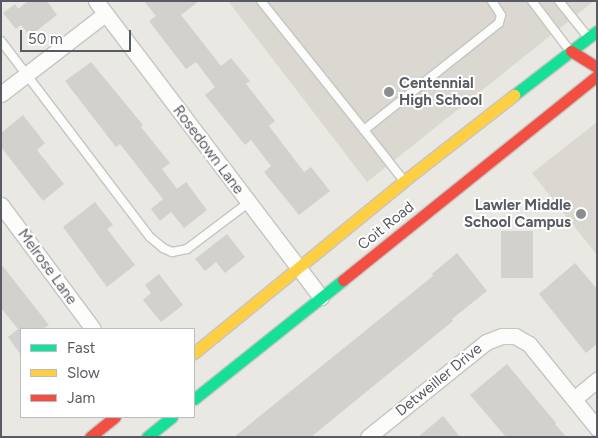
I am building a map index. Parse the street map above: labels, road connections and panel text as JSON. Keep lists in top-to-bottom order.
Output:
{
  "streets": {
    "main road": ["Coit Road"],
    "street": ["Rosedown Lane", "Melrose Lane", "Detweiller Drive"]
  },
  "crossings": [
    ["Rosedown Lane", "Coit Road"]
  ],
  "places": ["Centennial High School", "Lawler Middle School Campus"],
  "legend": ["Fast", "Slow", "Jam"],
  "scale_bar": "50 m"
}
